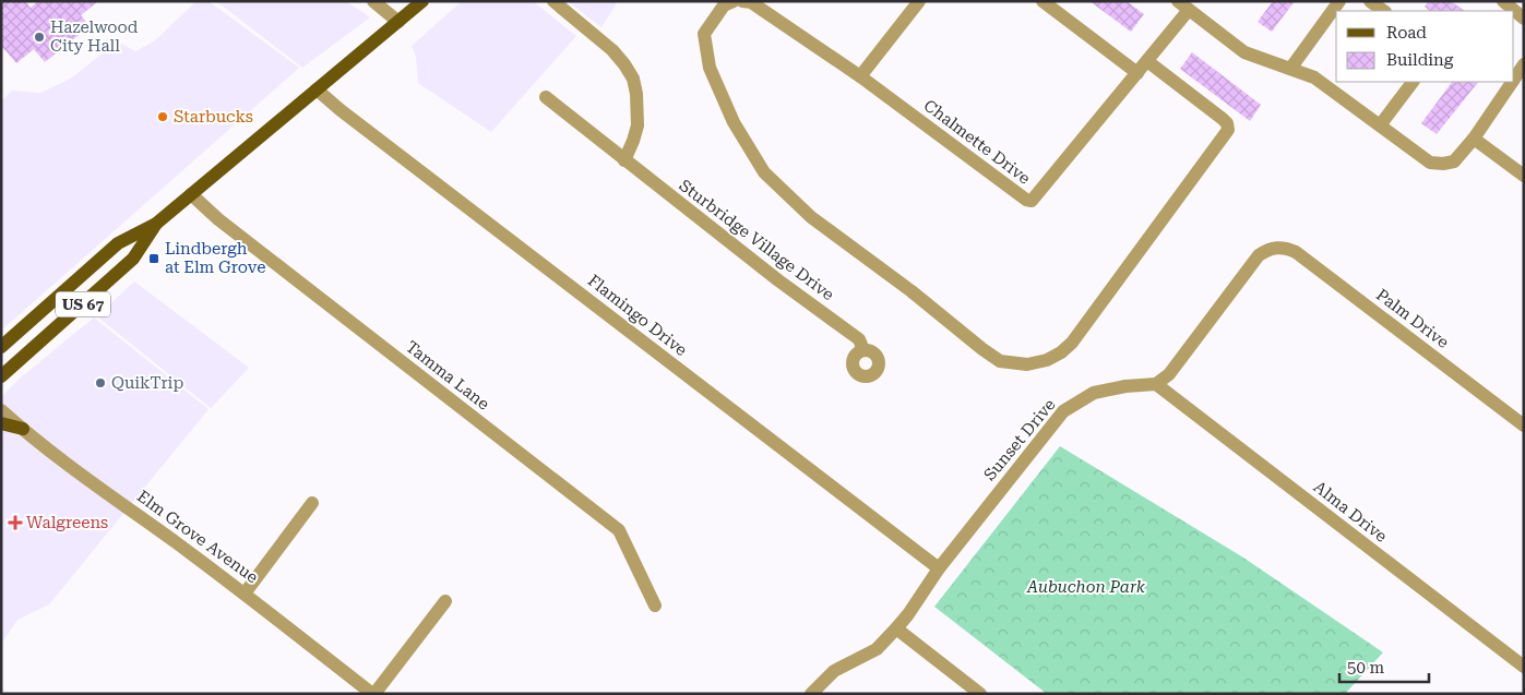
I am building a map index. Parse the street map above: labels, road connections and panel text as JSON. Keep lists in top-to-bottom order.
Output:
{
  "streets": {
    "main road": ["US 67"],
    "street": [
      "Chalmette Drive",
      "Sturbridge Village Drive",
      "Flamingo Drive",
      "Palm Drive",
      "Tamma Lane",
      "Sunset Drive",
      "Alma Drive",
      "Elm Grove Avenue"
    ]
  },
  "crossings": [
    ["US 67", "Flamingo Drive"],
    ["US 67", "Tamma Lane"],
    ["Flamingo Drive", "Sunset Drive"],
    ["Palm Drive", "Sunset Drive"],
    ["Palm Drive", "Alma Drive"],
    ["Sunset Drive", "Alma Drive"]
  ],
  "parks": ["Aubuchon Park"],
  "places": {
    "other": ["Hazelwood City Hall", "Starbucks", "QuikTrip"],
    "transit": ["Lindbergh at Elm Grove"],
    "health": ["Walgreens"]
  },
  "legend": ["Road", "Building"],
  "scale_bar": "50 m"
}
